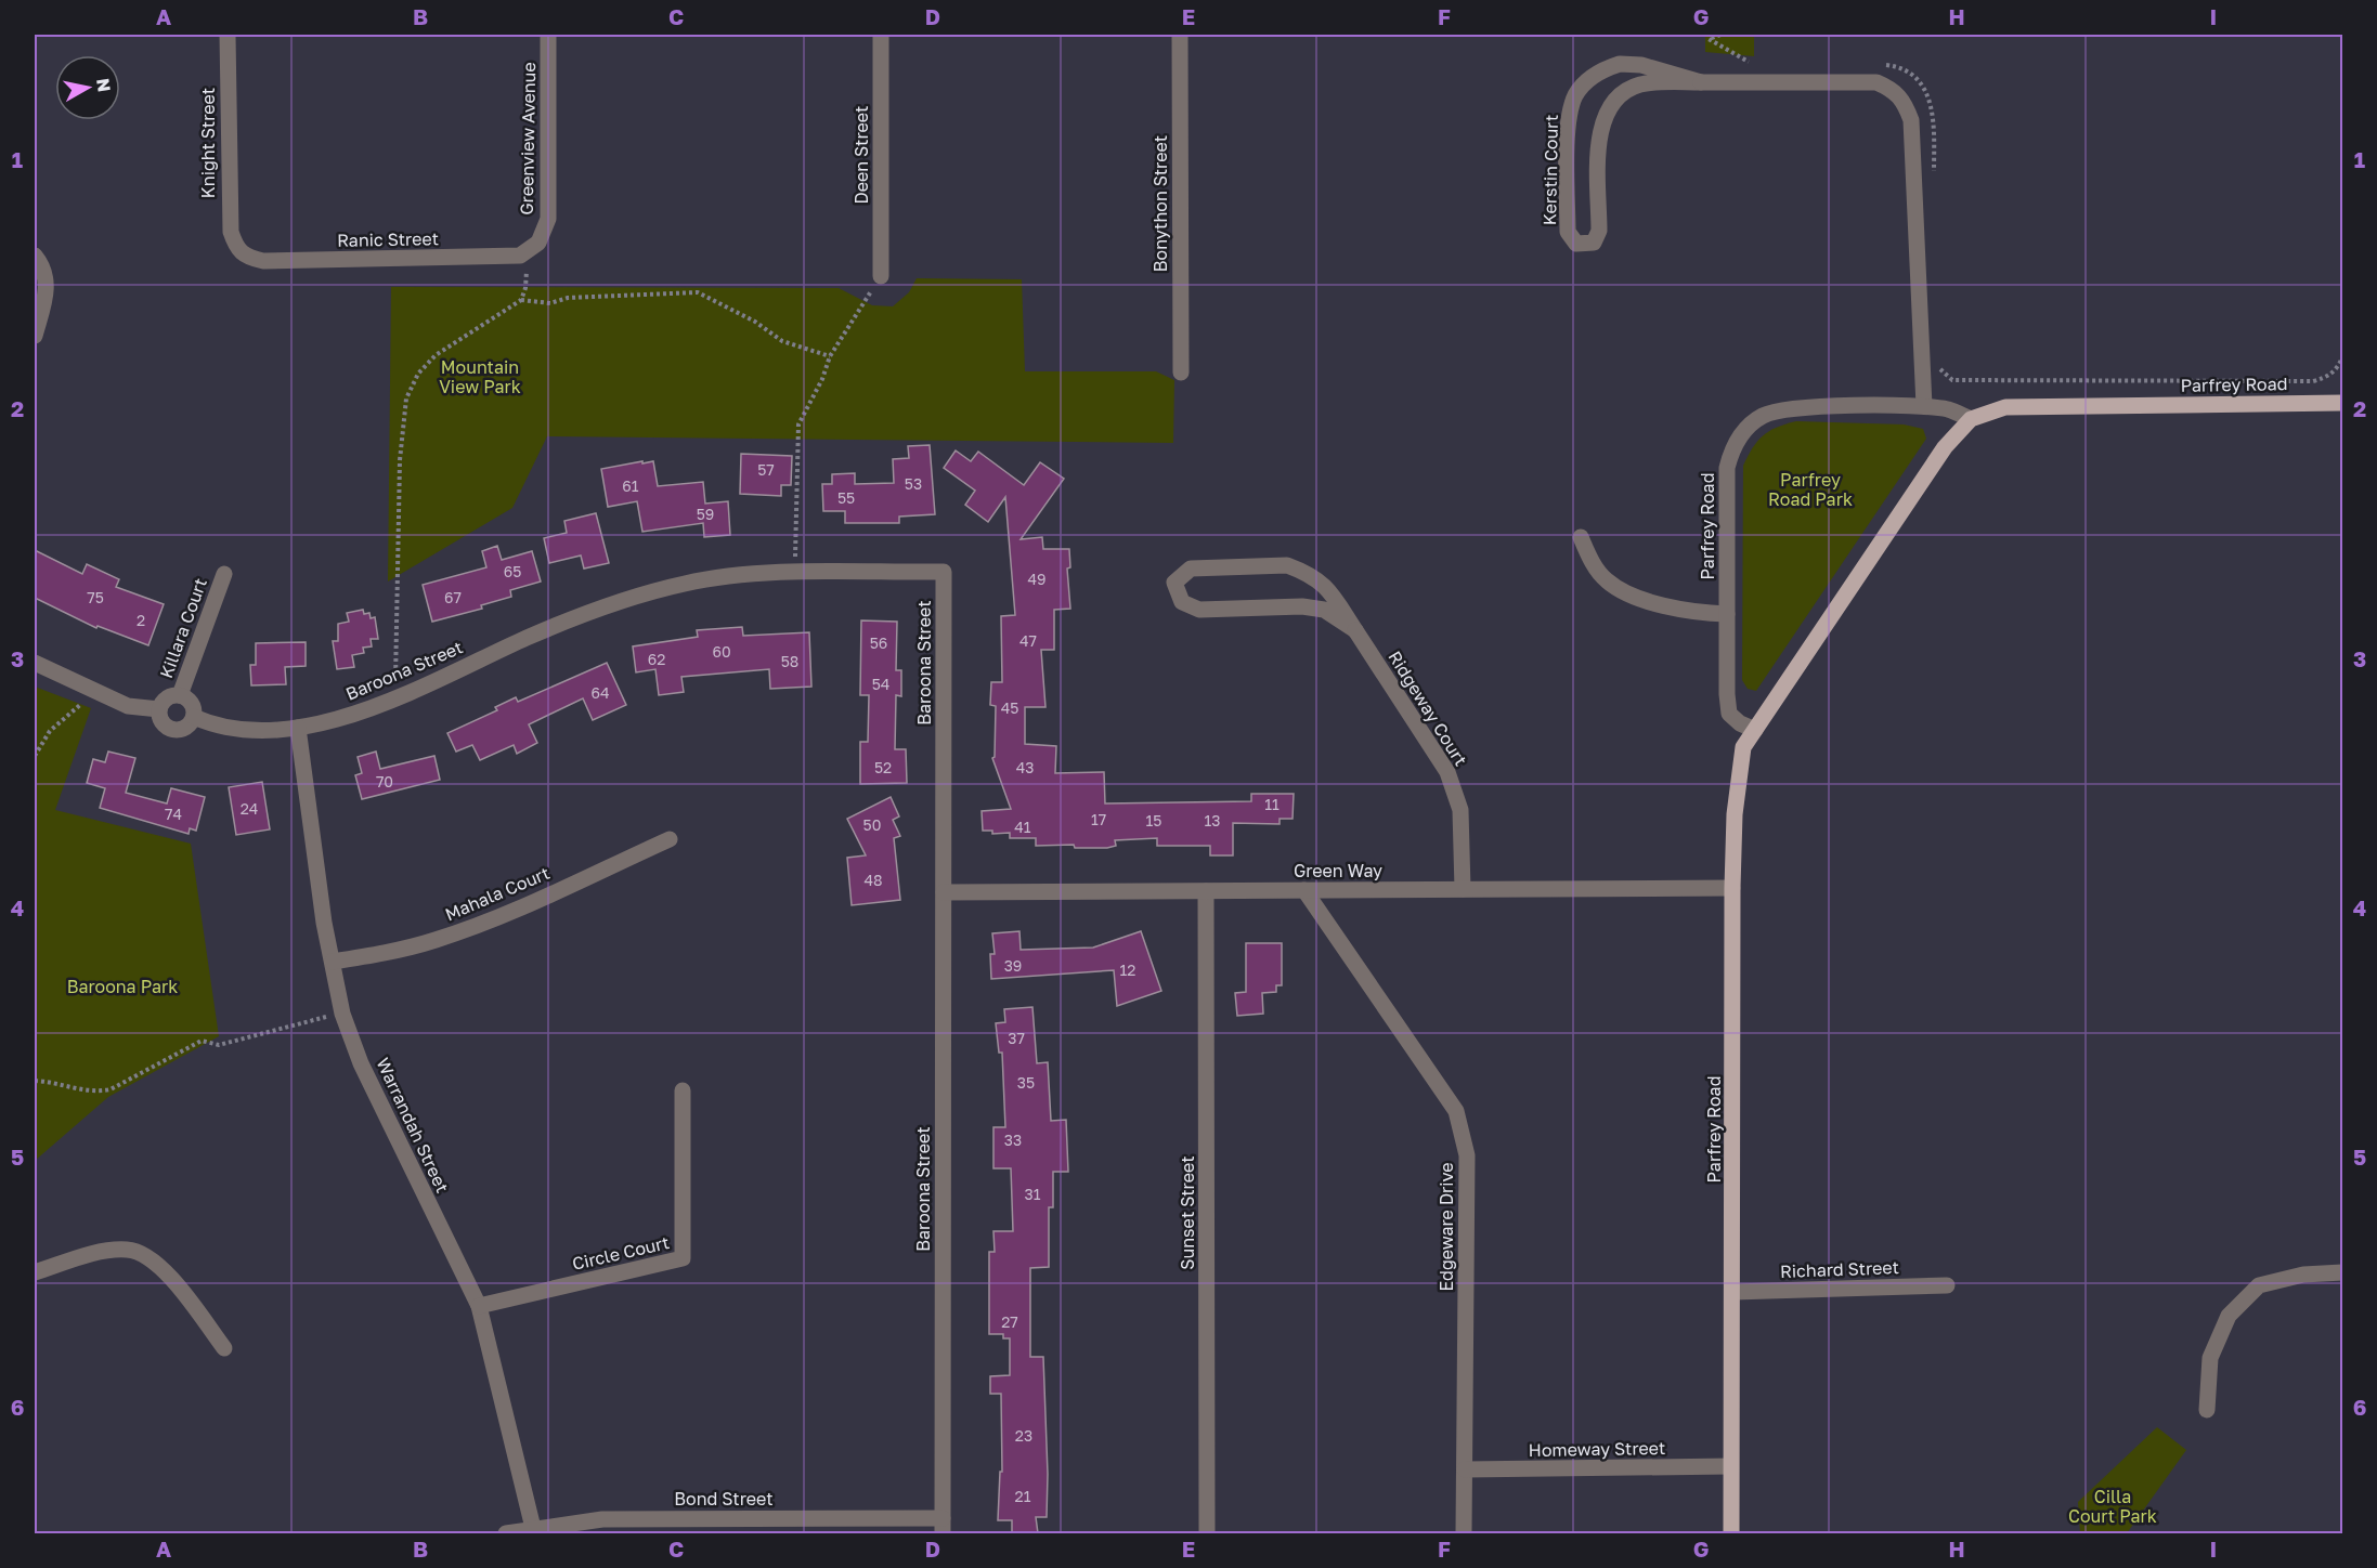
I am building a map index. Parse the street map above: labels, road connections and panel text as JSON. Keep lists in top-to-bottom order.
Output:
{
  "streets": {
    "main road": ["Parfrey Road"],
    "street": [
      "Greenview Avenue",
      "Knight Street",
      "Deen Street",
      "Kerstin Court",
      "Bonython Street",
      "Ranic Street",
      "Killara Court",
      "Baroona Street",
      "Ridgeway Court",
      "Green Way",
      "Mahala Court",
      "Warrandah Street",
      "Sunset Street",
      "Edgeware Drive",
      "Circle Court",
      "Richard Street",
      "Homeway Street",
      "Bond Street"
    ]
  },
  "crossings": [
    ["Greenview Avenue", "Ranic Street"],
    ["Knight Street", "Ranic Street"],
    ["Kerstin Court", "Parfrey Road"],
    ["Parfrey Road", "Green Way"],
    ["Parfrey Road", "Richard Street"],
    ["Parfrey Road", "Homeway Street"],
    ["Killara Court", "Baroona Street"],
    ["Baroona Street", "Green Way"],
    ["Baroona Street", "Warrandah Street"],
    ["Baroona Street", "Bond Street"],
    ["Ridgeway Court", "Green Way"],
    ["Green Way", "Sunset Street"],
    ["Green Way", "Edgeware Drive"],
    ["Mahala Court", "Warrandah Street"],
    ["Warrandah Street", "Circle Court"],
    ["Warrandah Street", "Bond Street"],
    ["Edgeware Drive", "Homeway Street"]
  ],
  "parks": [
    "Mountain View Park",
    "Parfrey Road Park",
    "Baroona Park",
    "Cilla Court Park"
  ],
  "house_numbers": [
    "57",
    "53",
    "61",
    "55",
    "59",
    "65",
    "49",
    "75",
    "67",
    "2",
    "47",
    "56",
    "60",
    "62",
    "58",
    "54",
    "64",
    "45",
    "52",
    "43",
    "70",
    "11",
    "24",
    "74",
    "17",
    "15",
    "13",
    "50",
    "41",
    "48",
    "39",
    "12",
    "37",
    "35",
    "33",
    "31",
    "27",
    "23",
    "21"
  ],
  "north": "right",
  "grid": {
    "columns": [
      "A",
      "B",
      "C",
      "D",
      "E",
      "F",
      "G",
      "H",
      "I"
    ],
    "rows": [
      "1",
      "2",
      "3",
      "4",
      "5",
      "6"
    ]
  }
}
